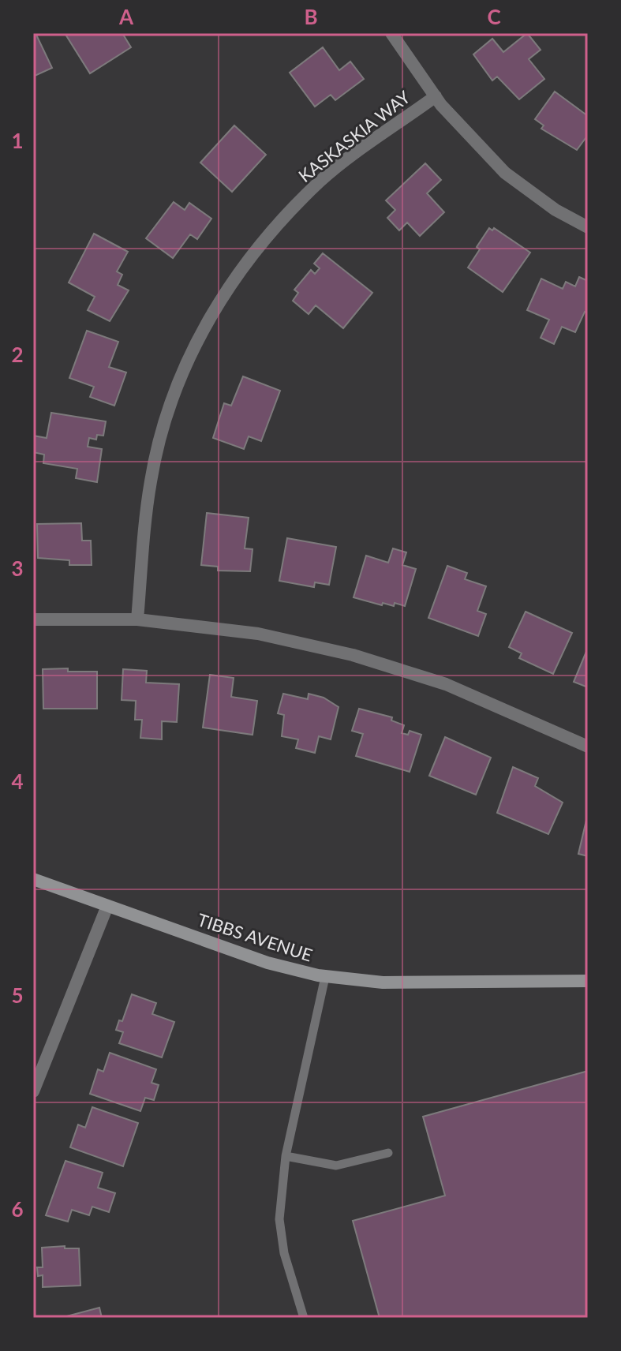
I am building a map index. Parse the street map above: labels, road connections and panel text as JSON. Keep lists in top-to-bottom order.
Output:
{
  "streets": {
    "street": ["KASKASKIA WAY", "TIBBS AVENUE"]
  },
  "grid": {
    "columns": ["A", "B", "C"],
    "rows": [
      "1",
      "2",
      "3",
      "4",
      "5",
      "6"
    ]
  }
}
